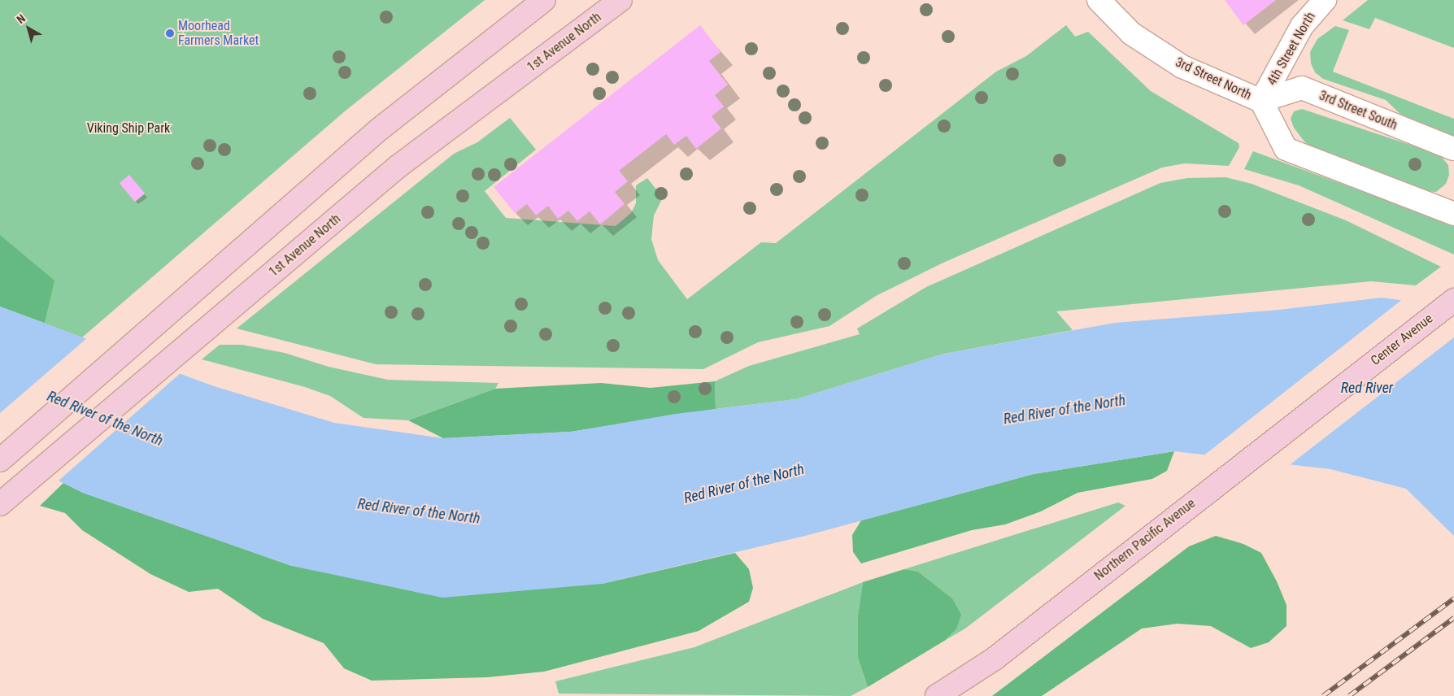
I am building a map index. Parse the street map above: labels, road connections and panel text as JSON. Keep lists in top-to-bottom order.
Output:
{
  "streets": {
    "main road": ["1st Avenue North", "Center Avenue", "Northern Pacific Avenue"],
    "street": ["4th Street North", "3rd Street North", "3rd Street South"]
  },
  "crossings": [
    ["4th Street North", "3rd Street North"],
    ["4th Street North", "3rd Street South"],
    ["3rd Street North", "3rd Street South"],
    ["Center Avenue", "Northern Pacific Avenue"]
  ],
  "water": ["Red River", "Red River of the North"],
  "parks": ["Viking Ship Park"],
  "places": ["Moorhead Farmers Market"],
  "north": "top left"
}
